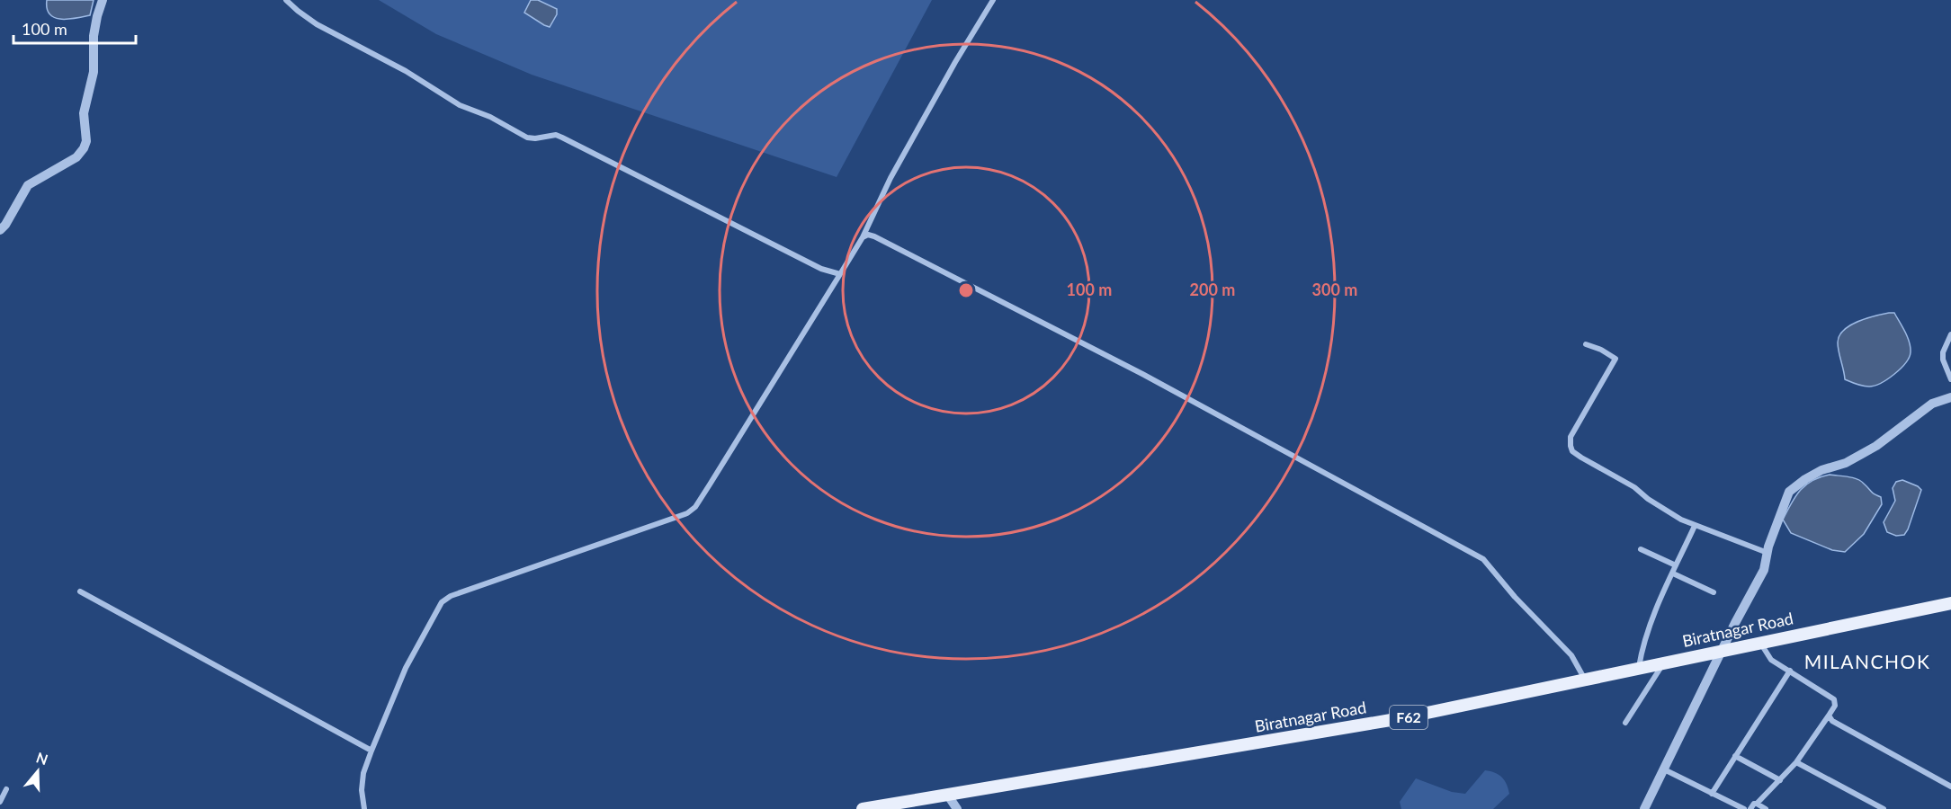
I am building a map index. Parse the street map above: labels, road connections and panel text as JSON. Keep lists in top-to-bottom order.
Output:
{
  "streets": {
    "main road": ["Biratnagar Road", "F62"]
  },
  "districts": ["MILANCHOK"],
  "scale_bar": "100 m",
  "north": "top",
  "rings": ["100 m", "200 m", "300 m"]
}
